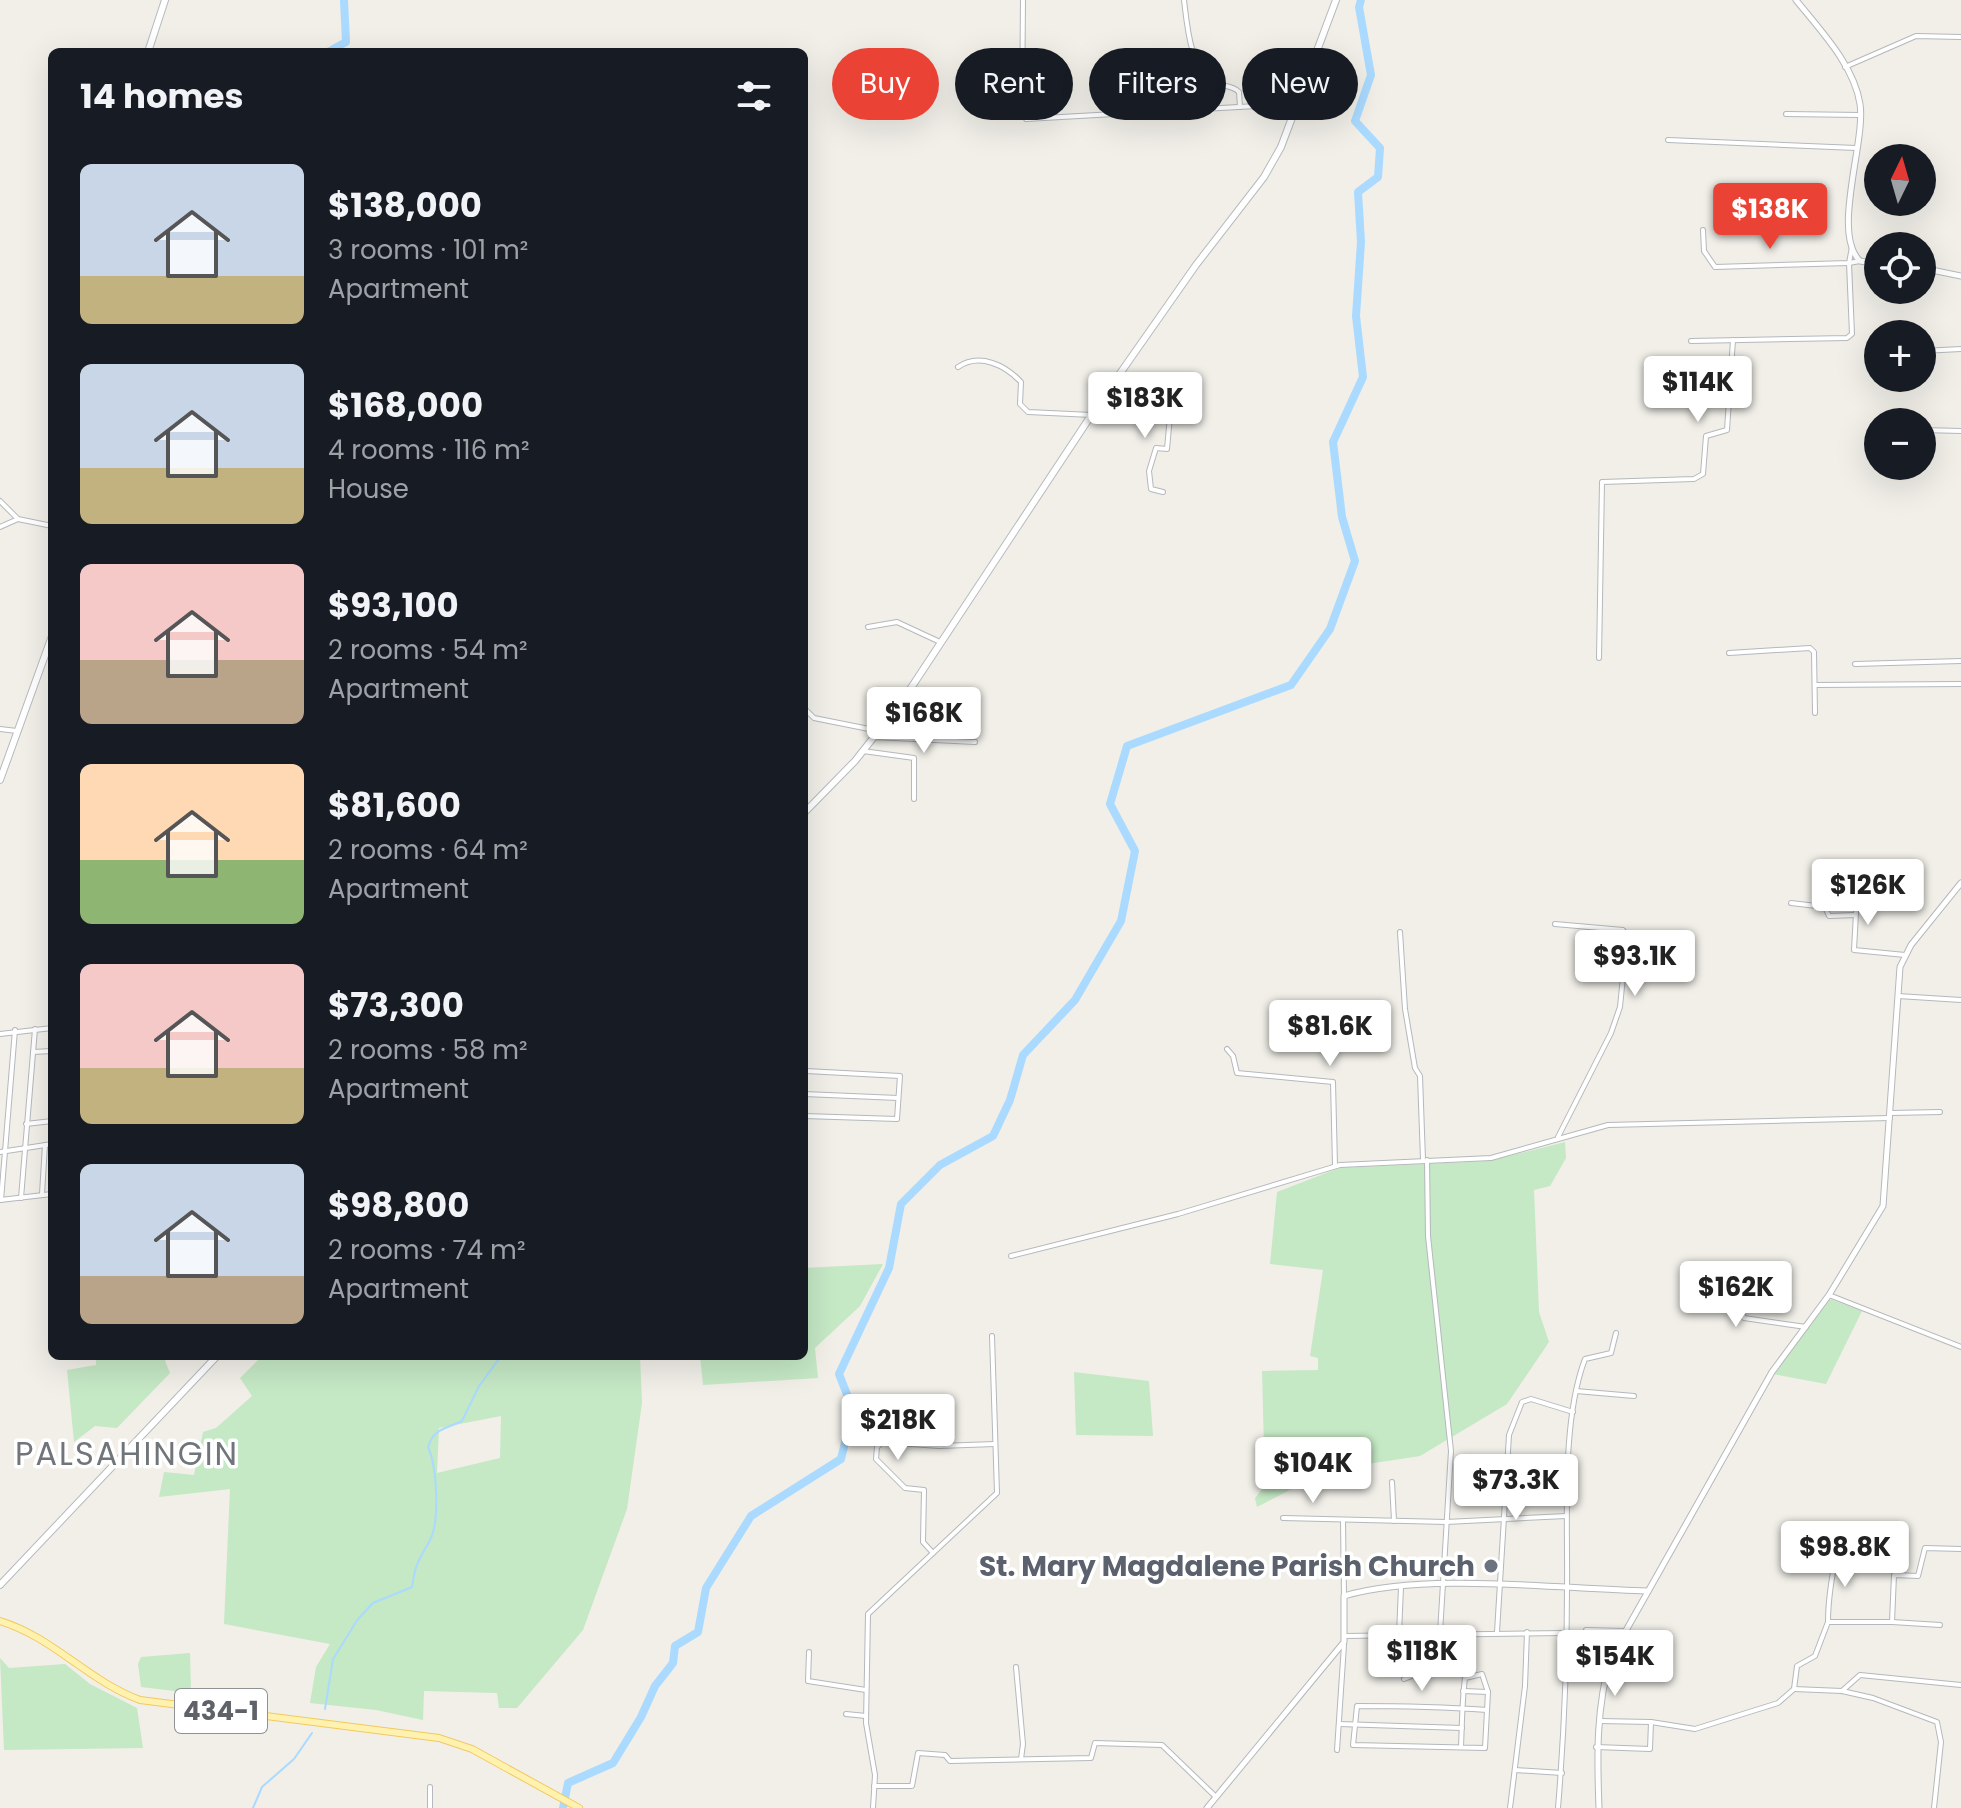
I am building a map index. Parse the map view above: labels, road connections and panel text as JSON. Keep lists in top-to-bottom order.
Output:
{
  "streets": {
    "main road": ["434-1"]
  },
  "districts": ["PALSAHINGIN"],
  "places": ["St. Mary Magdalene Parish Church"],
  "north": "top",
  "page": {
    "chip": [
      "Buy",
      "Rent",
      "Filters",
      "New"
    ],
    "heading": "14 homes",
    "map_buttons": ["+", "−"],
    "list": [
      {
        "name": "$138,000",
        "note": "3 rooms · 101 m² · Apartment"
      },
      {
        "name": "$168,000",
        "note": "4 rooms · 116 m² · House"
      },
      {
        "name": "$93,100",
        "note": "2 rooms · 54 m² · Apartment"
      },
      {
        "name": "$81,600",
        "note": "2 rooms · 64 m² · Apartment"
      },
      {
        "name": "$73,300",
        "note": "2 rooms · 58 m² · Apartment"
      },
      {
        "name": "$98,800",
        "note": "2 rooms · 74 m² · Apartment"
      }
    ],
    "price": [
      "$138K",
      "$114K",
      "$183K",
      "$168K",
      "$126K",
      "$93.1K",
      "$81.6K",
      "$162K",
      "$218K",
      "$104K",
      "$73.3K",
      "$98.8K",
      "$118K",
      "$154K"
    ]
  }
}
